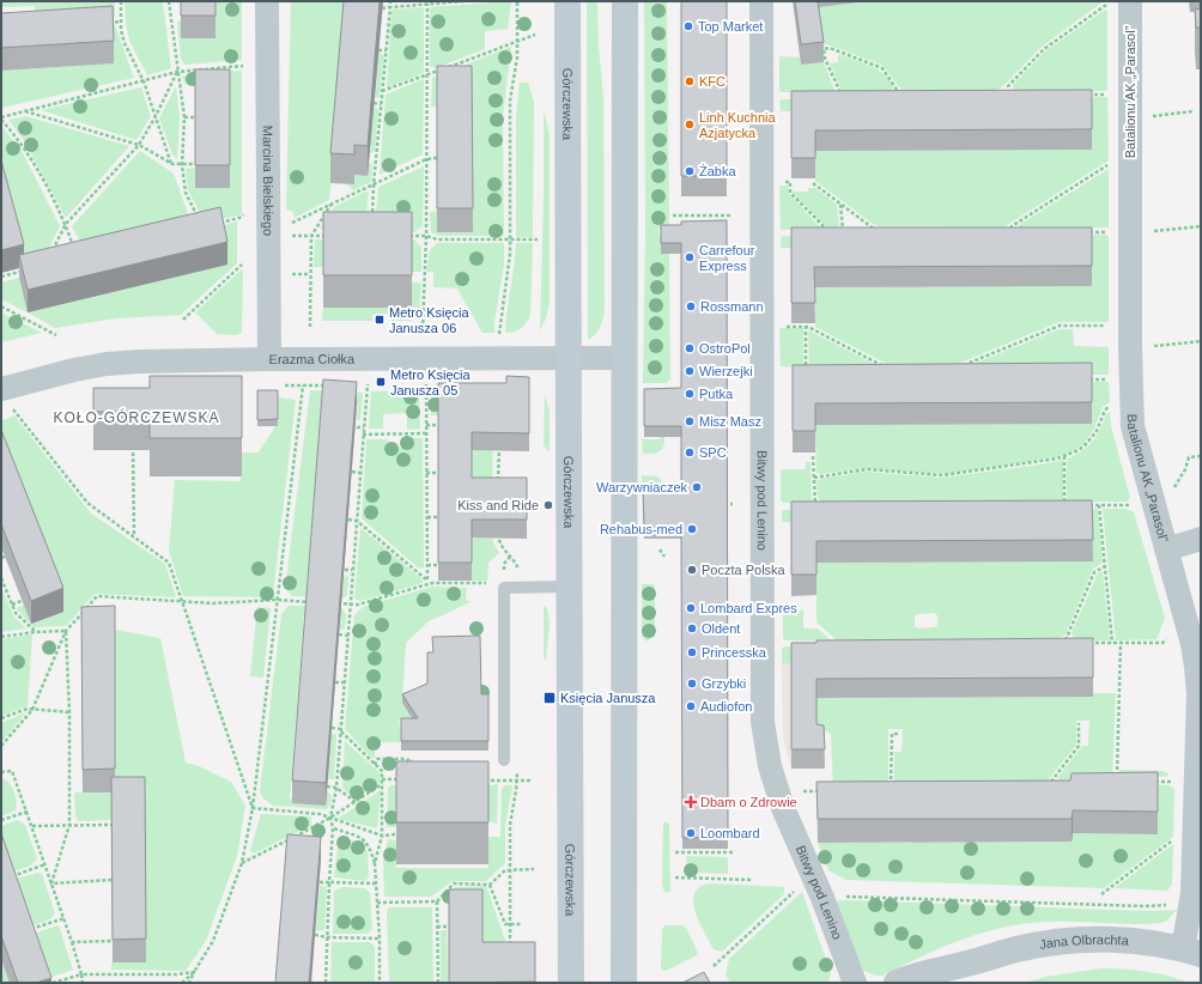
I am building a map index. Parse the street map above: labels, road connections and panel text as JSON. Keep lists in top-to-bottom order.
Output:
{
  "streets": {
    "main road": ["Górczewska"],
    "street": [
      "Batalionu AK „Parasol”",
      "Marcina Bielskiego",
      "Erazma Ciołka",
      "Bitwy pod Lenino",
      "Jana Olbrachta"
    ]
  },
  "crossings": [
    ["Batalionu AK „Parasol”", "Jana Olbrachta"],
    ["Górczewska", "Erazma Ciołka"],
    ["Marcina Bielskiego", "Erazma Ciołka"]
  ],
  "districts": ["KOŁO-GÓRCZEWSKA"],
  "places": {
    "other": [
      "Top Market",
      "KFC",
      "Linh Kuchnia Azjatycka",
      "Żabka",
      "Carrefour Express",
      "Rossmann",
      "OstroPol",
      "Wierzejki",
      "Putka",
      "Misz Masz",
      "SPC",
      "Warzywniaczek",
      "Kiss and Ride",
      "Rehabus-med",
      "Poczta Polska",
      "Lombard Expres",
      "Oldent",
      "Princesska",
      "Grzybki",
      "Audiofon",
      "Loombard"
    ],
    "transit": ["Metro Księcia Janusza 06", "Metro Księcia Janusza 05", "Księcia Janusza"],
    "health": ["Dbam o Zdrowie"]
  }
}
